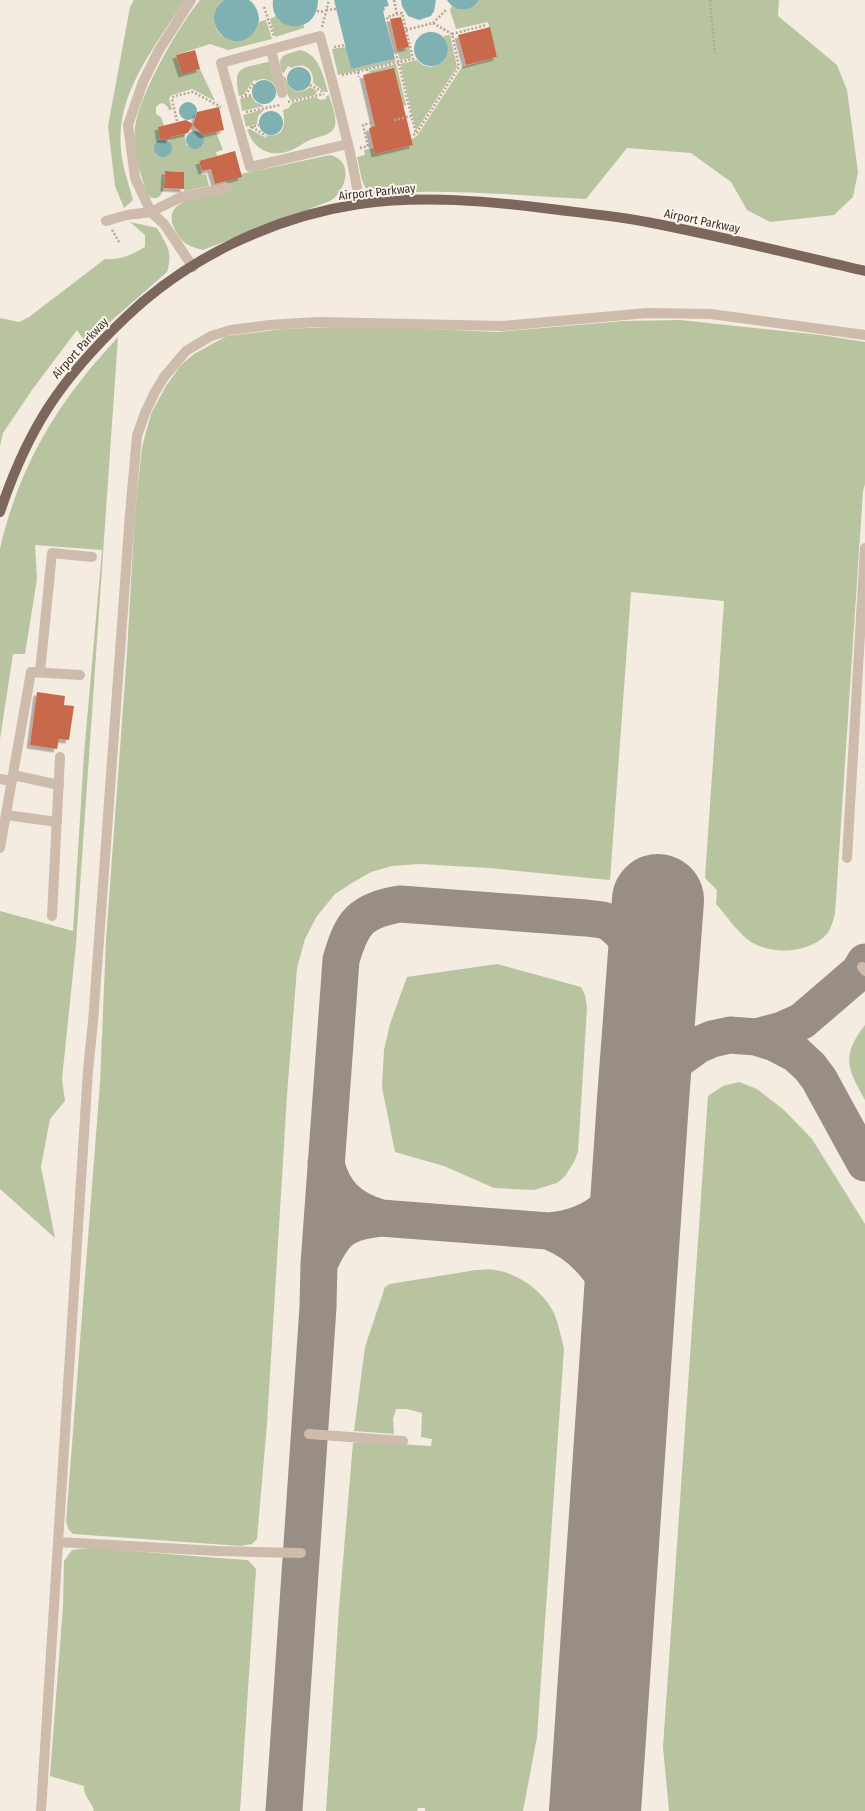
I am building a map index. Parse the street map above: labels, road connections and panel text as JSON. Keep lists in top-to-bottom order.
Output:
{
  "streets": {
    "main road": ["Airport Parkway"]
  }
}
